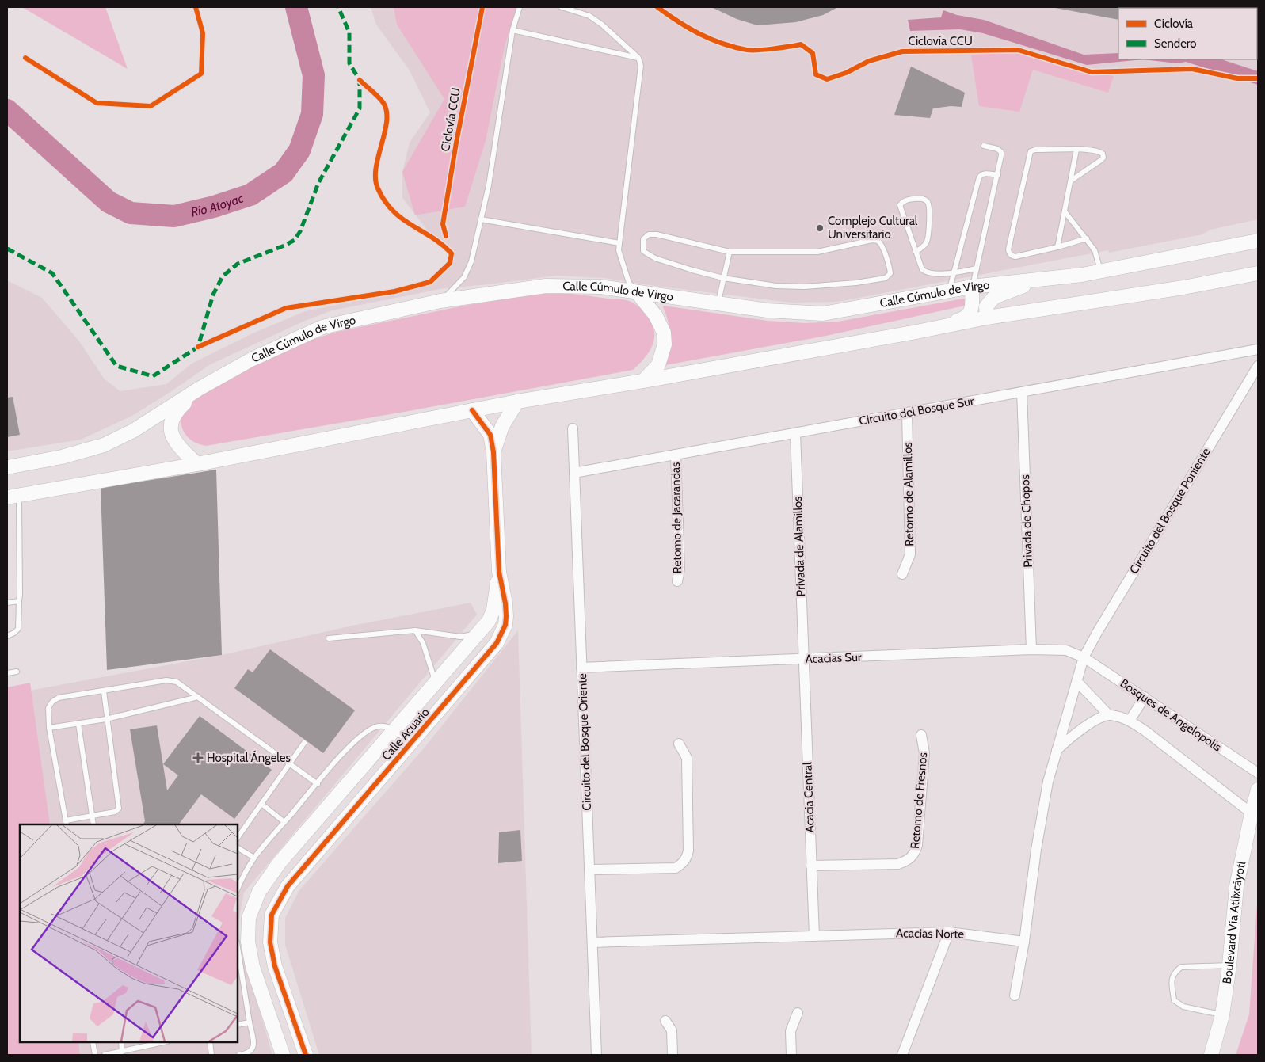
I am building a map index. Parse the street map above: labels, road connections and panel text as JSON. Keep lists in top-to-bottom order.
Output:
{
  "streets": {
    "main road": ["Calle Cúmulo de Virgo", "Calle Acuario", "Boulevard Vía Atlixcáyotl"],
    "street": [
      "Circuito del Bosque Sur",
      "Retorno de Alamillos",
      "Circuito del Bosque Poniente",
      "Retorno de Jacarandas",
      "Privada de Chopos",
      "Privada de Alamillos",
      "Acacias Sur",
      "Bosques de Angelopolis",
      "Circuito del Bosque Oriente",
      "Acacia Central",
      "Retorno de Fresnos",
      "Acacias Norte"
    ],
    "cycle path": ["Ciclovía CCU"]
  },
  "crossings": [
    ["Circuito del Bosque Sur", "Retorno de Alamillos"],
    ["Circuito del Bosque Sur", "Retorno de Jacarandas"],
    ["Circuito del Bosque Sur", "Privada de Chopos"],
    ["Circuito del Bosque Sur", "Privada de Alamillos"],
    ["Circuito del Bosque Sur", "Circuito del Bosque Oriente"],
    ["Circuito del Bosque Poniente", "Acacias Sur"],
    ["Circuito del Bosque Poniente", "Bosques de Angelopolis"],
    ["Privada de Chopos", "Acacias Sur"],
    ["Privada de Alamillos", "Acacias Sur"],
    ["Privada de Alamillos", "Acacia Central"],
    ["Acacias Sur", "Bosques de Angelopolis"],
    ["Acacias Sur", "Circuito del Bosque Oriente"],
    ["Acacias Sur", "Acacia Central"],
    ["Circuito del Bosque Oriente", "Acacias Norte"],
    ["Acacia Central", "Retorno de Fresnos"],
    ["Acacia Central", "Acacias Norte"]
  ],
  "water": ["Río Atoyac"],
  "places": {
    "other": ["Complejo Cultural Universitario"],
    "health": ["Hospital Ángeles"]
  },
  "legend": ["Ciclovía", "Sendero"]
}
